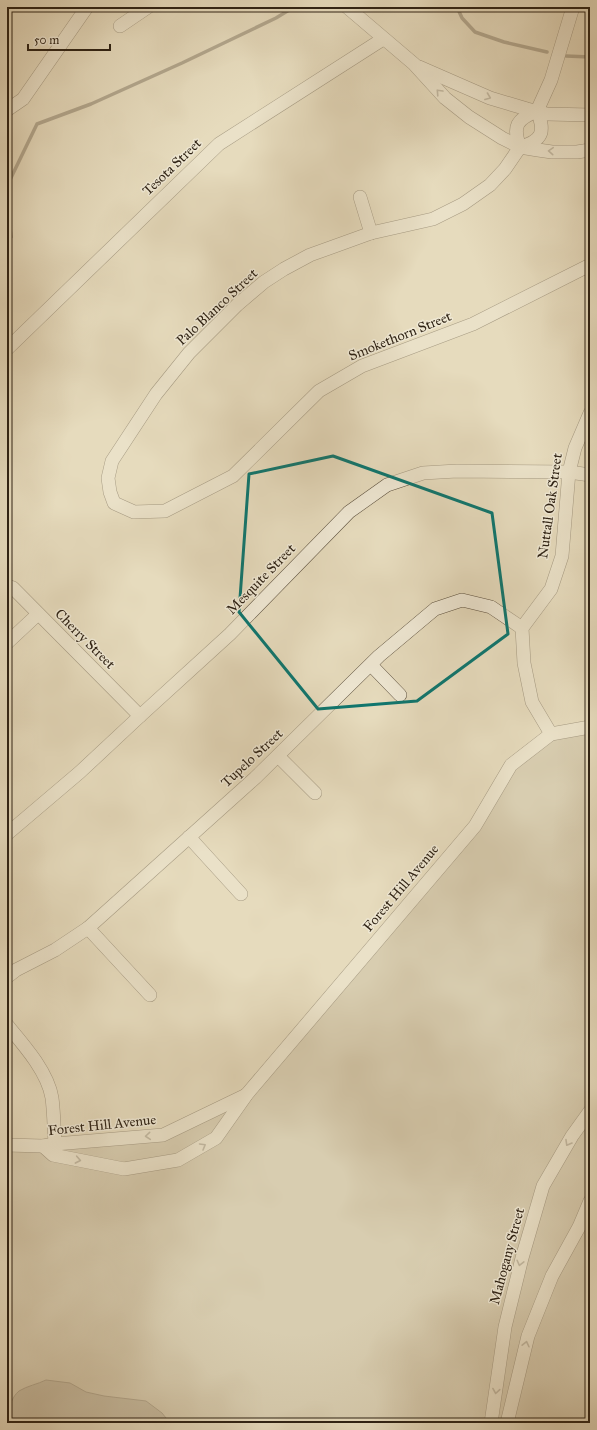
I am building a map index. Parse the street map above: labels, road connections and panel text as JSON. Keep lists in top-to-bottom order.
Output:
{
  "streets": {
    "street": [
      "Tesota Street",
      "Palo Blanco Street",
      "Smokethorn Street",
      "Nuttall Oak Street",
      "Mesquite Street",
      "Cherry Street",
      "Tupelo Street",
      "Forest Hill Avenue",
      "Mahogany Street"
    ]
  },
  "crossings": [
    ["Palo Blanco Street", "Smokethorn Street"],
    ["Nuttall Oak Street", "Mesquite Street"],
    ["Nuttall Oak Street", "Tupelo Street"],
    ["Mesquite Street", "Cherry Street"]
  ],
  "scale_bar": "50 m"
}
